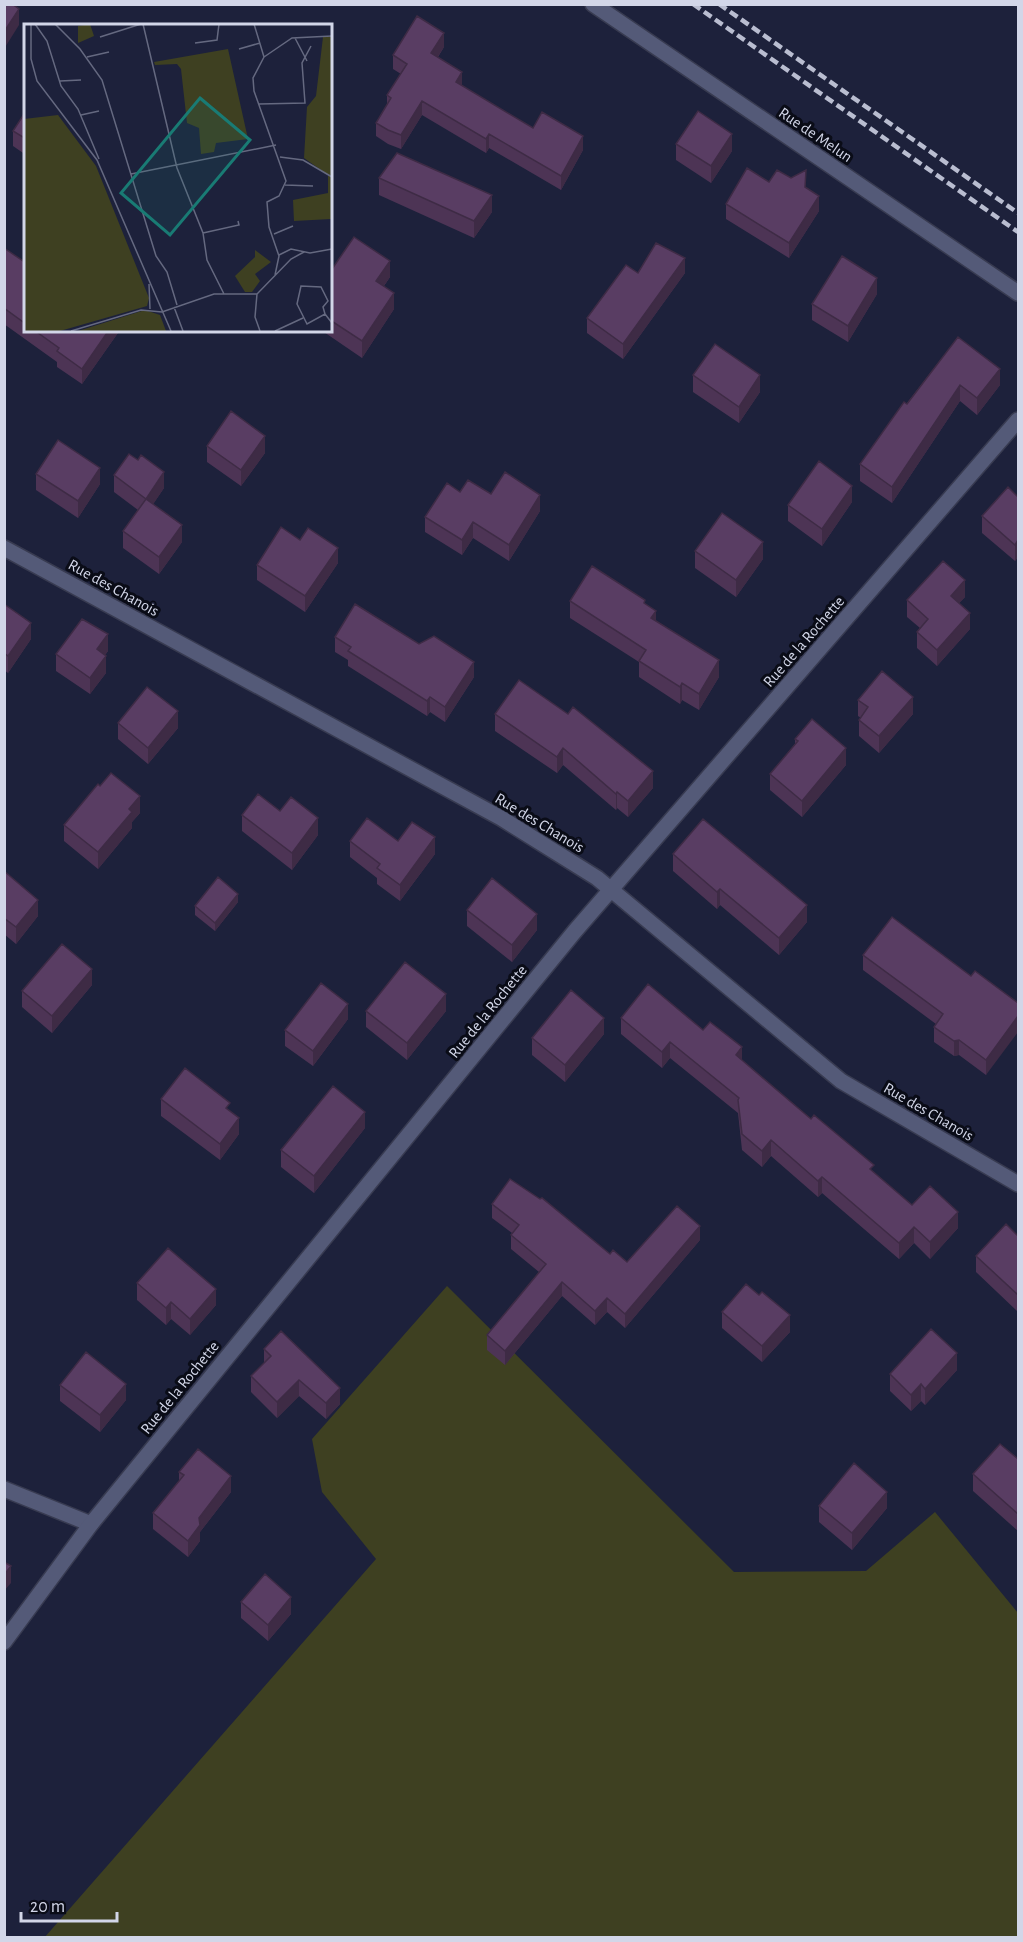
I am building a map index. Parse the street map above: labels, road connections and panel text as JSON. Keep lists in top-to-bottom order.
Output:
{
  "streets": {
    "street": ["Rue de Melun", "Rue des Chanois", "Rue de la Rochette"]
  },
  "crossings": [
    ["Rue des Chanois", "Rue de la Rochette"]
  ],
  "scale_bar": "20 m"
}
